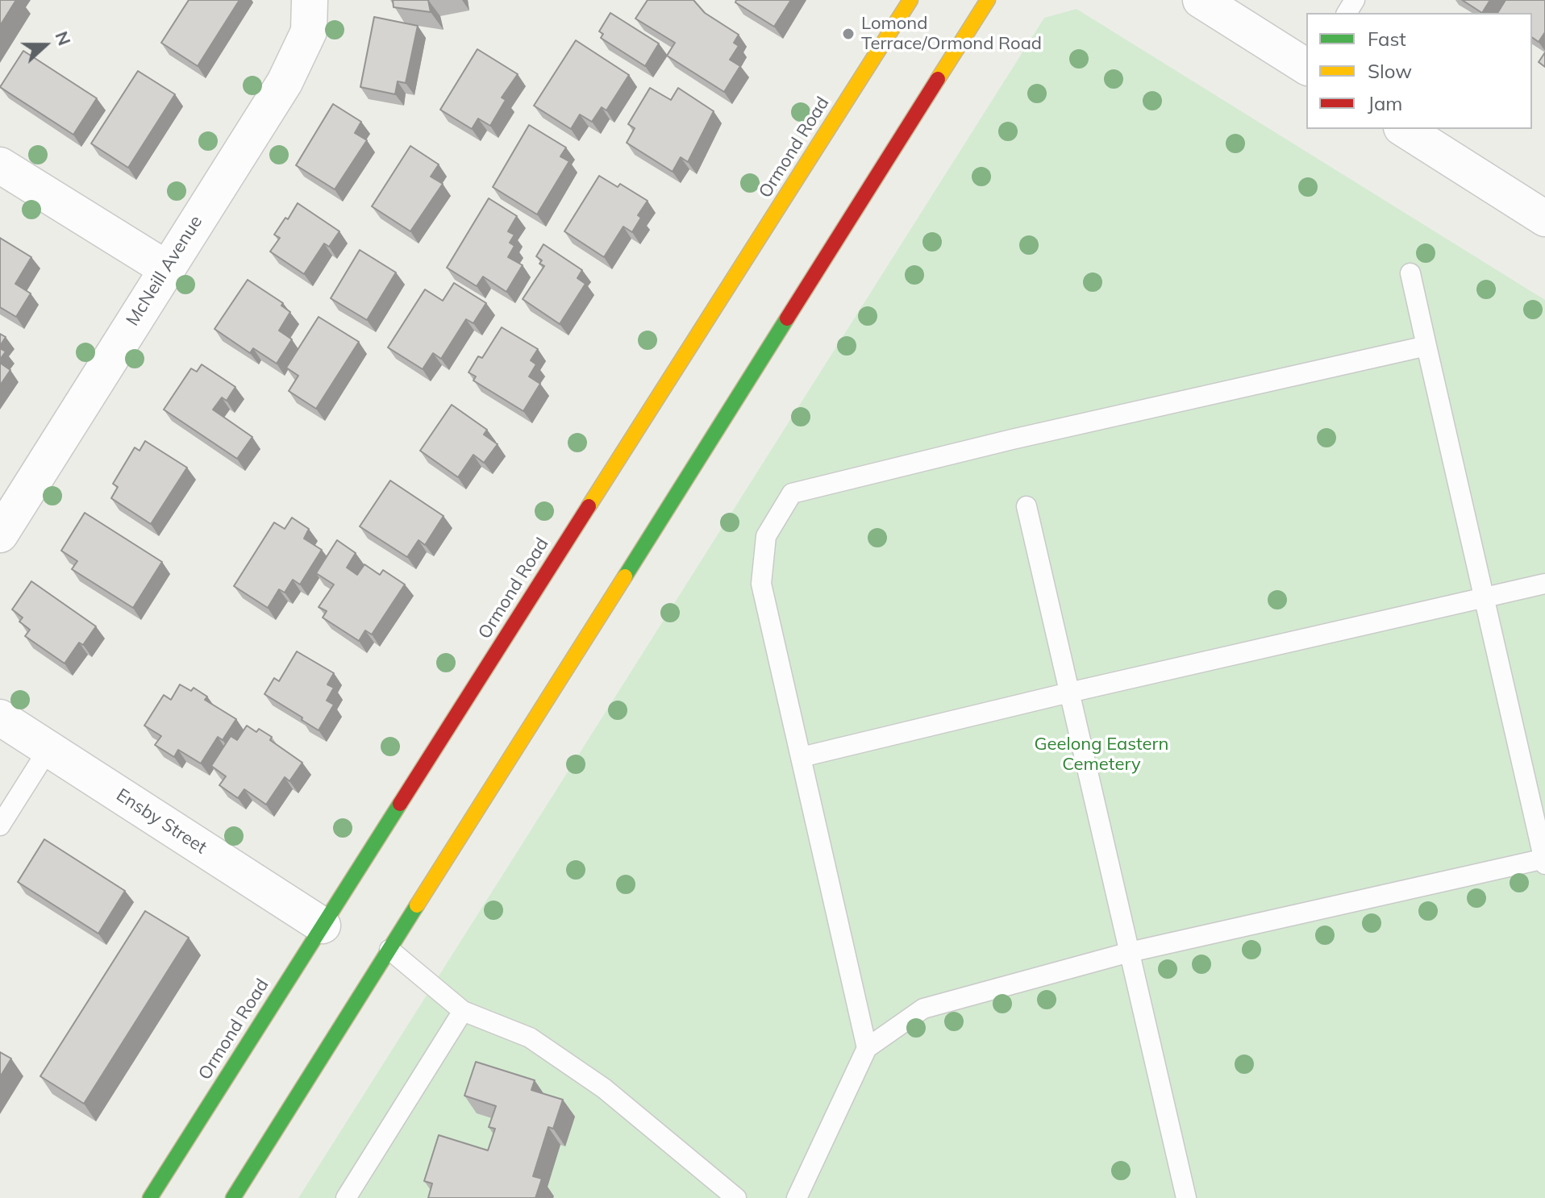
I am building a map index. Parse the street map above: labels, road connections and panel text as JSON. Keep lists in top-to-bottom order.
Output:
{
  "streets": {
    "highway": ["Ormond Road"],
    "street": ["McNeill Avenue", "Ensby Street"]
  },
  "crossings": [
    ["Ormond Road", "Ensby Street"]
  ],
  "parks": ["Geelong Eastern Cemetery"],
  "places": ["Lomond Terrace/Ormond Road"],
  "legend": ["Fast", "Slow", "Jam"],
  "north": "right"
}
